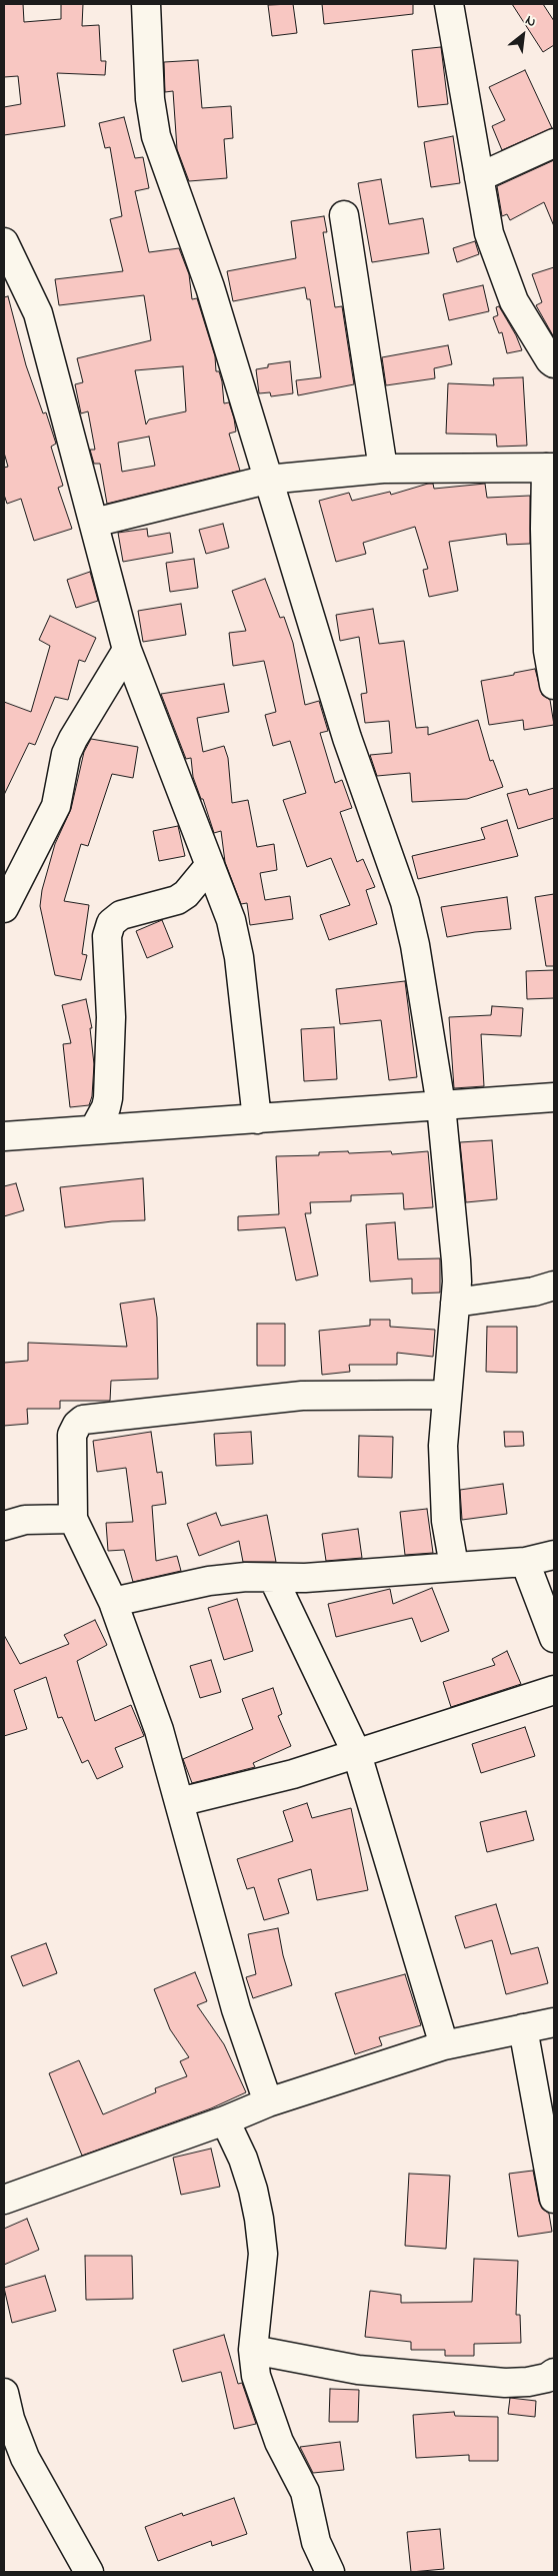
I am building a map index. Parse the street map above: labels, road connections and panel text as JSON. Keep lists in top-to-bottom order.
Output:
{
  "north": "top right"
}
